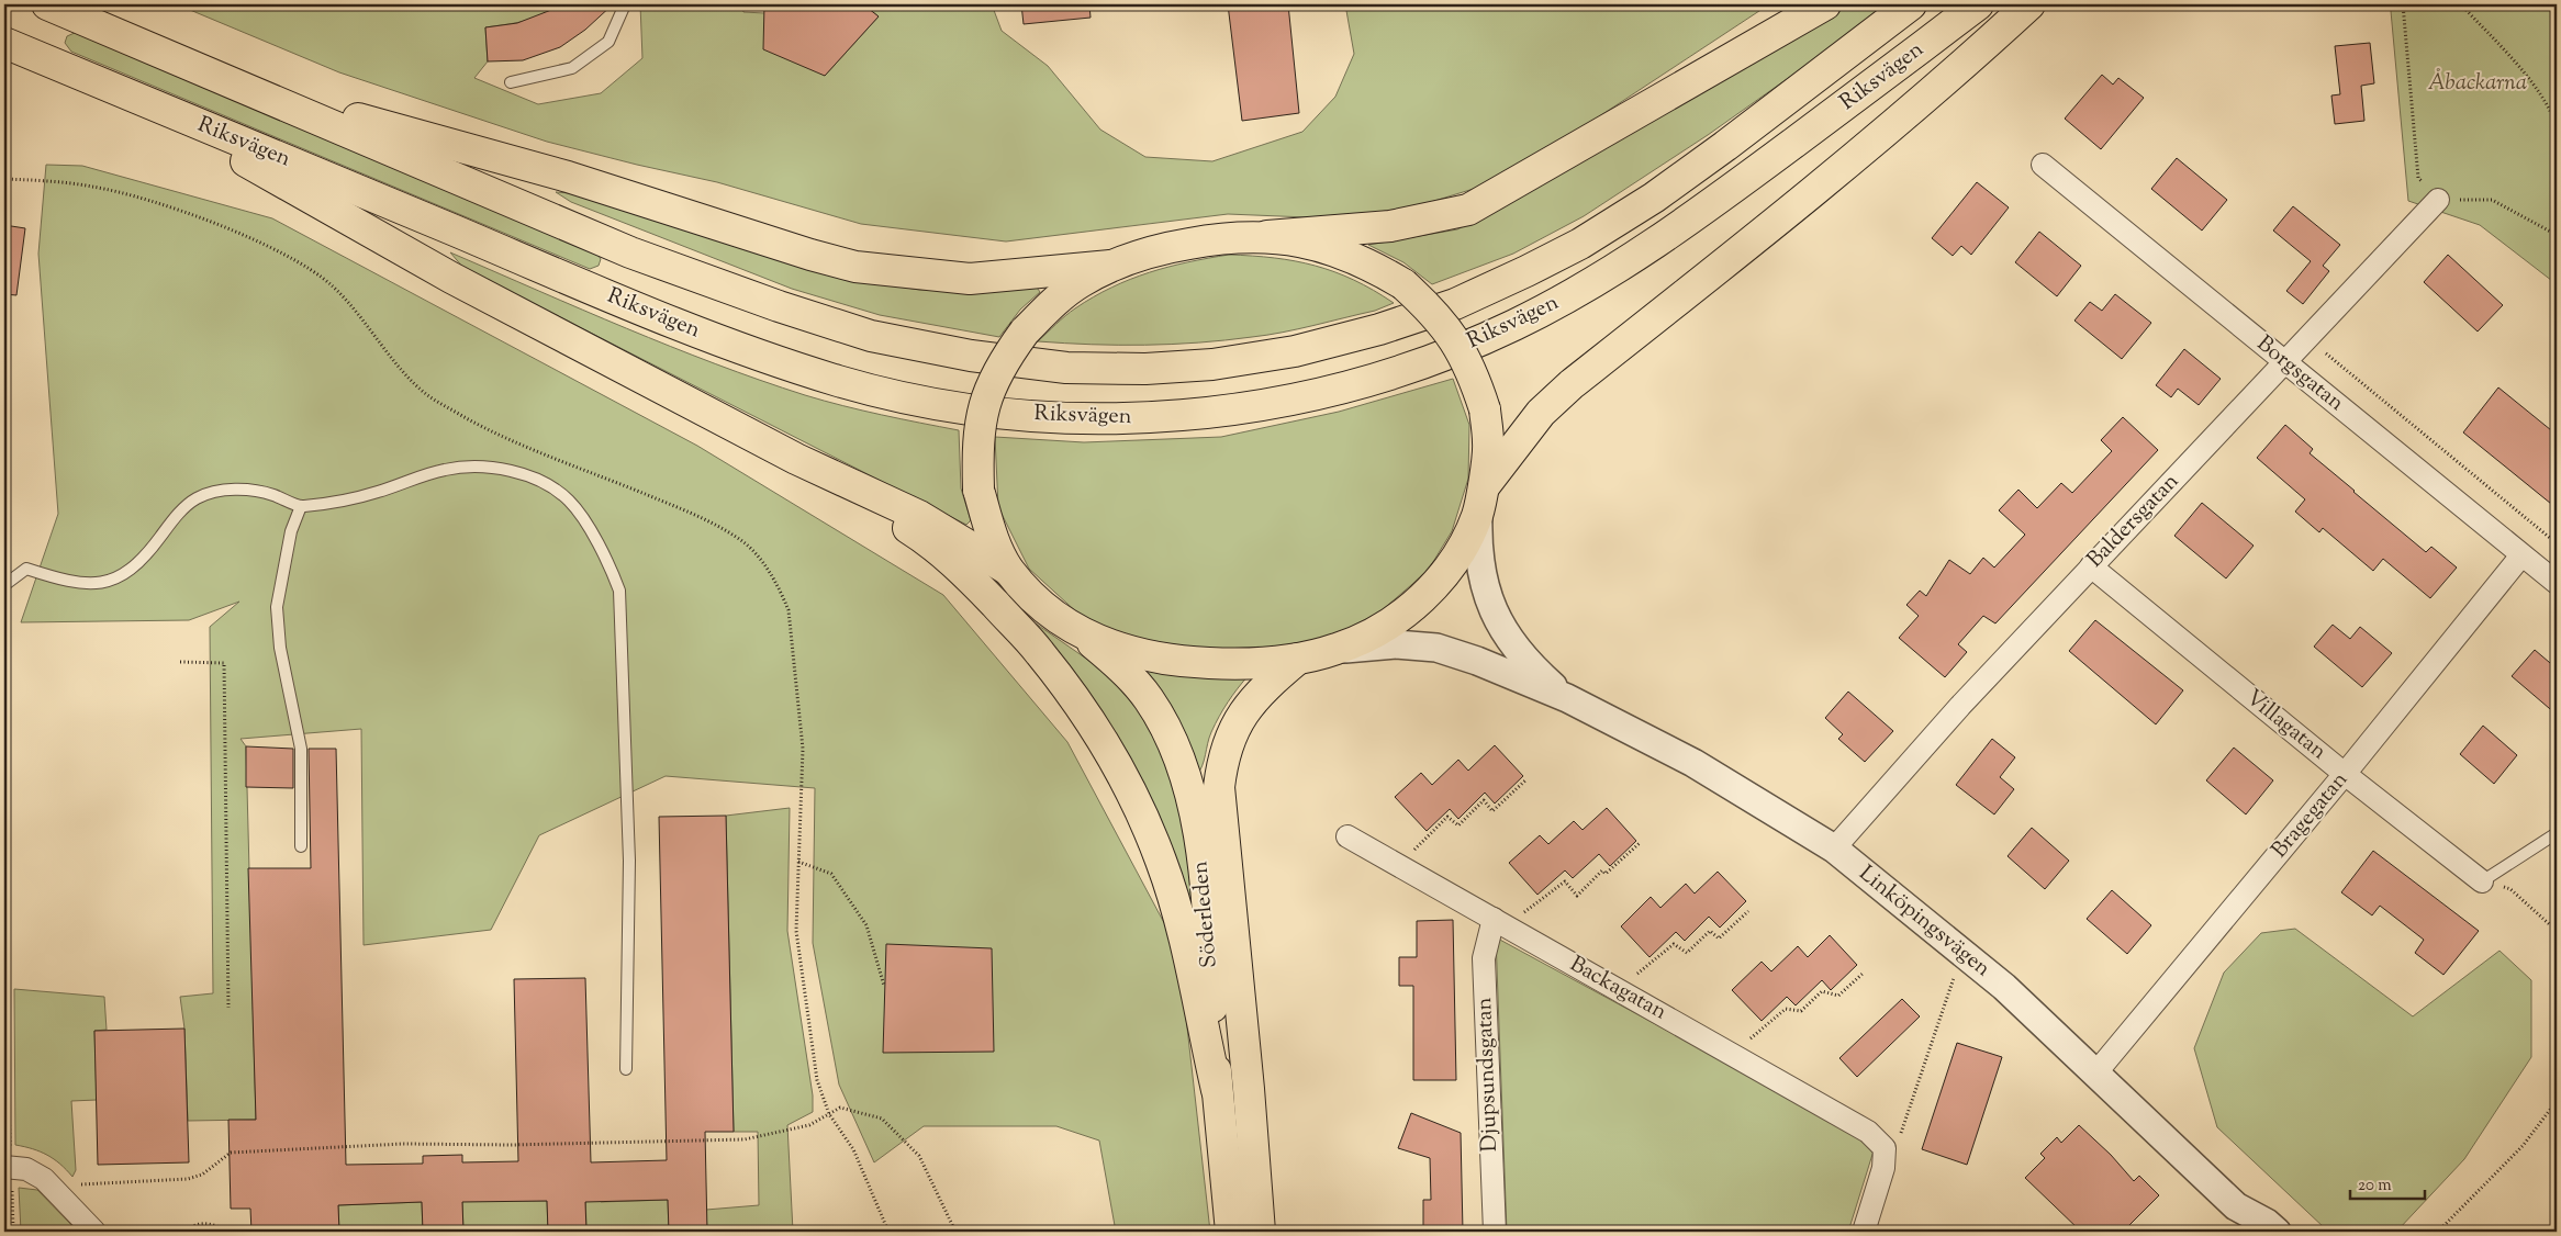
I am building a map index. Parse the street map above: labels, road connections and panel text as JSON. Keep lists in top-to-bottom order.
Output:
{
  "streets": {
    "highway": ["Riksvägen", "Söderleden"],
    "street": [
      "Borgsgatan",
      "Baldersgatan",
      "Villagatan",
      "Bragegatan",
      "Linköpingsvägen",
      "Backagatan",
      "Djupsundsgatan"
    ]
  },
  "crossings": [
    ["Borgsgatan", "Baldersgatan"],
    ["Borgsgatan", "Bragegatan"],
    ["Baldersgatan", "Villagatan"],
    ["Baldersgatan", "Linköpingsvägen"],
    ["Villagatan", "Bragegatan"],
    ["Bragegatan", "Linköpingsvägen"],
    ["Backagatan", "Djupsundsgatan"]
  ],
  "parks": ["Åbackarna"],
  "scale_bar": "20 m"
}
